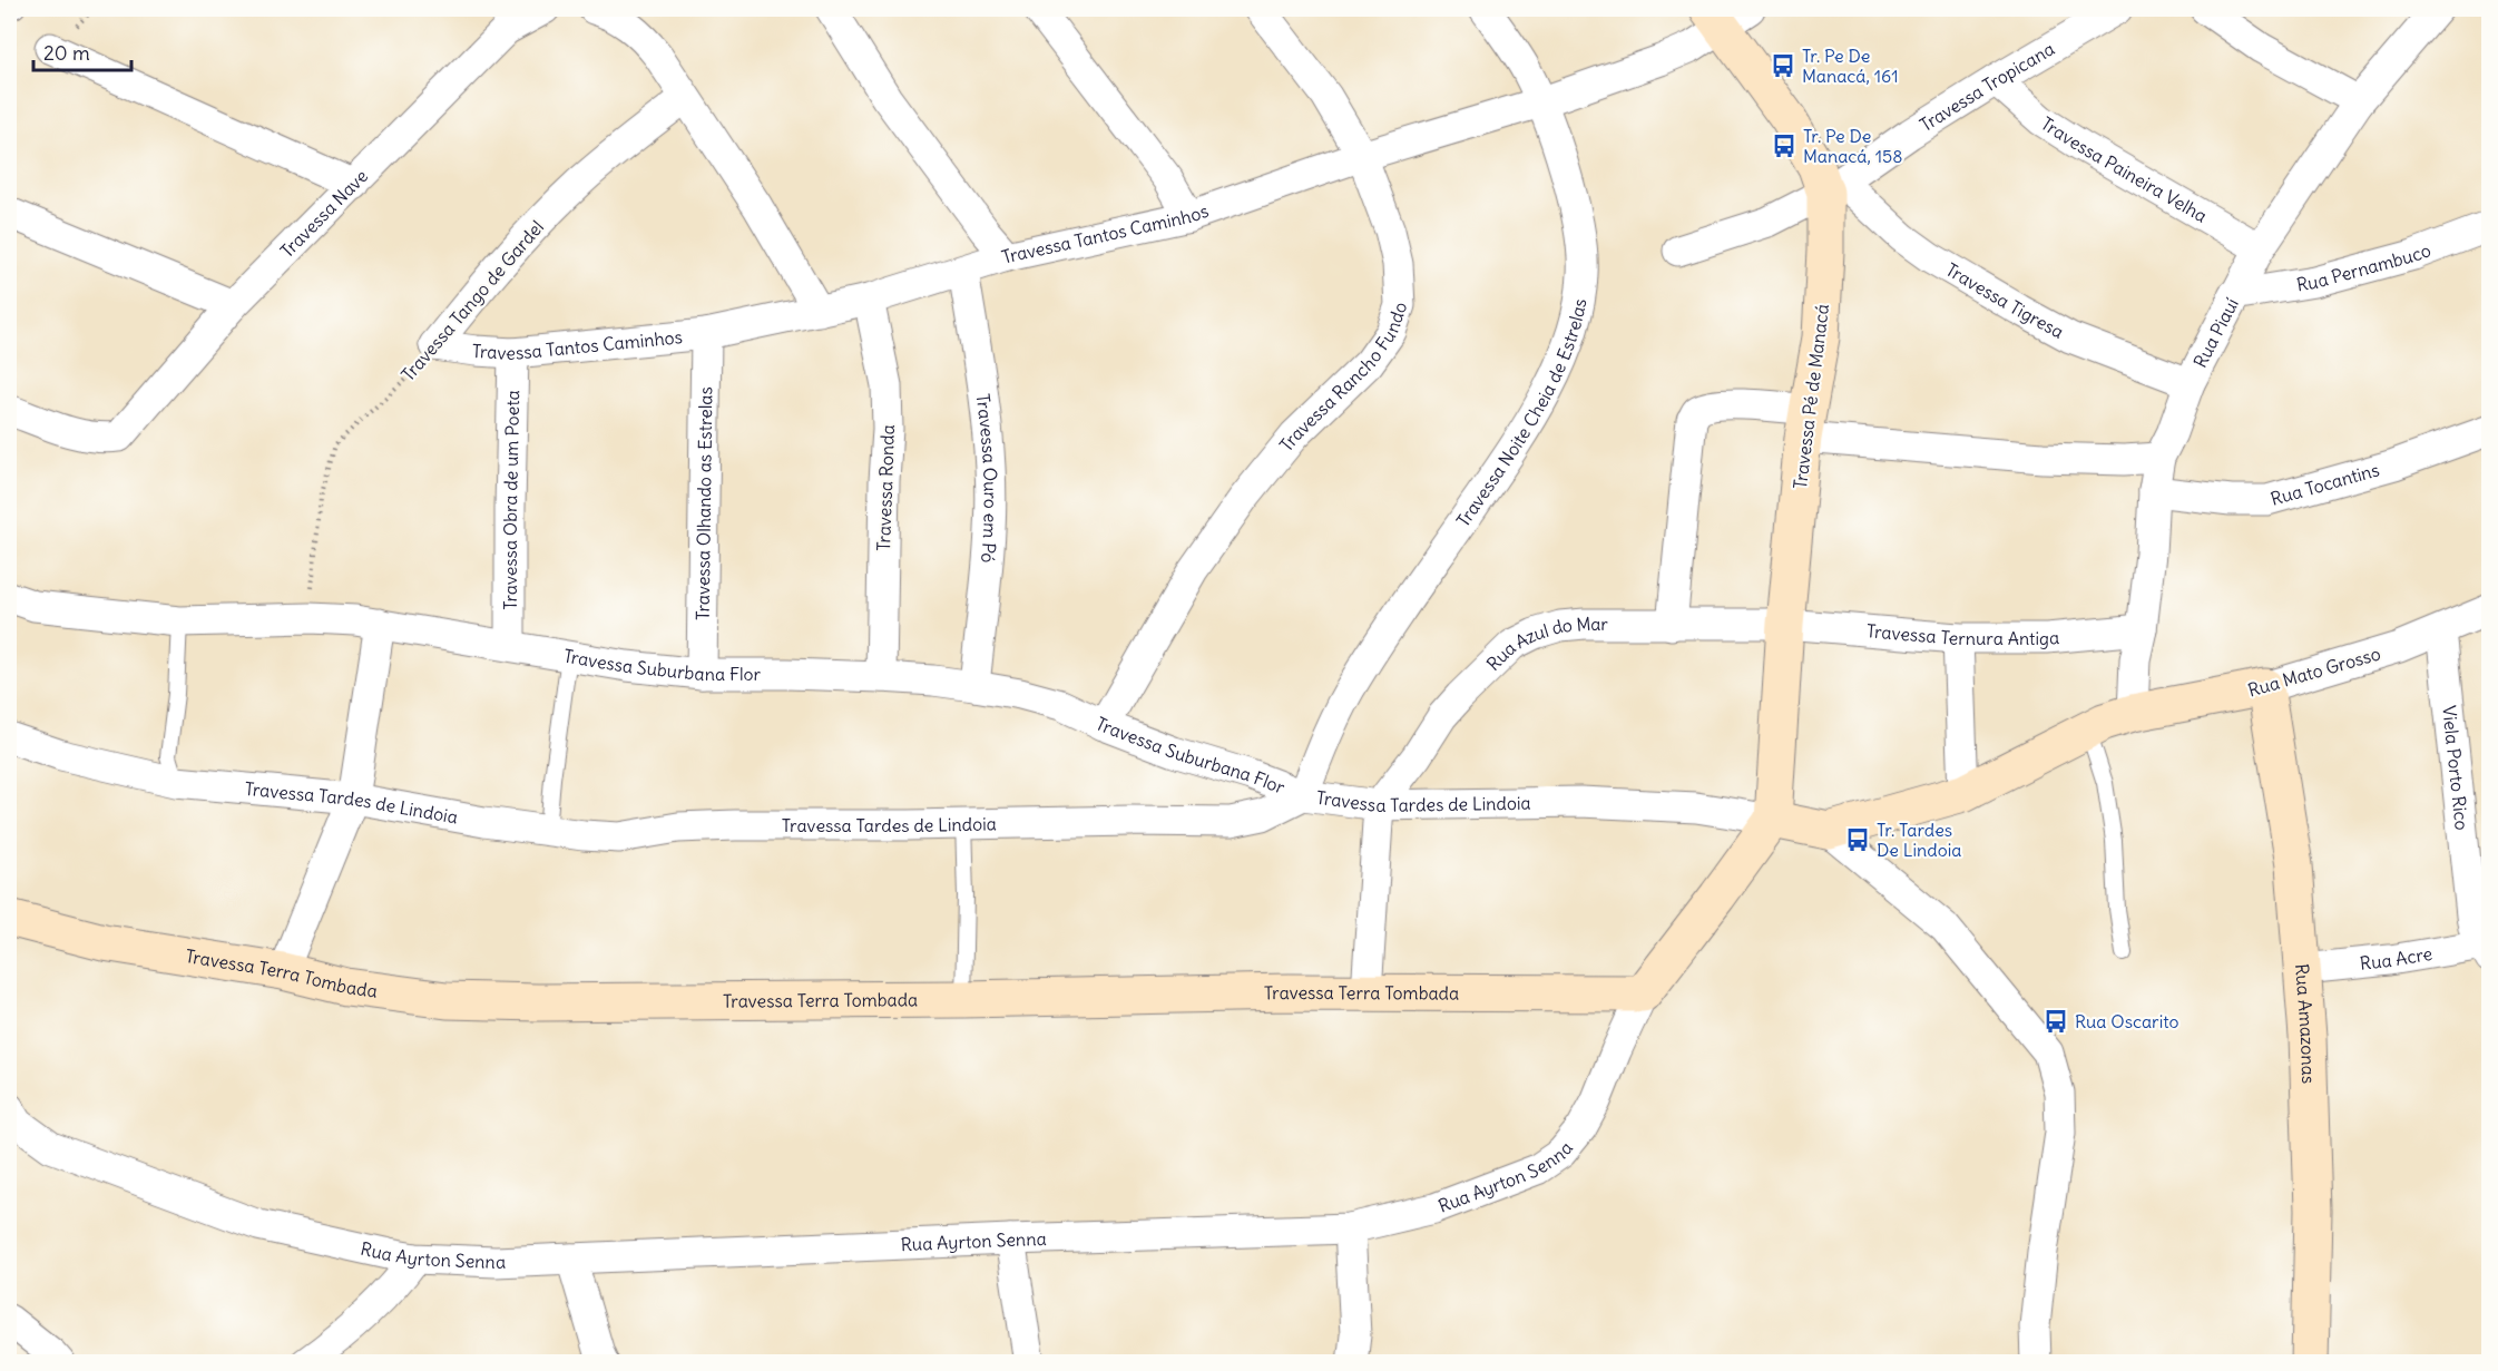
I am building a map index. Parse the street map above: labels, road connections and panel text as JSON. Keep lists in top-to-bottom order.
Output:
{
  "streets": {
    "street": [
      "Travessa Tropicana",
      "Travessa Paineira Velha",
      "Travessa Nave",
      "Travessa Tantos Caminhos",
      "Rua Pernambuco",
      "Travessa Tigresa",
      "Travessa Tango de Gardel",
      "Rua Piauí",
      "Travessa Rancho Fundo",
      "Travessa Pé de Manacá",
      "Travessa Noite Cheia de Estrelas",
      "Travessa Ouro em Pó",
      "Rua Tocantins",
      "Travessa Ronda",
      "Travessa Obra de um Poeta",
      "Travessa Olhando as Estrelas",
      "Travessa Ternura Antiga",
      "Rua Azul do Mar",
      "Travessa Suburbana Flor",
      "Rua Mato Grosso",
      "Viela Porto Rico",
      "Travessa Tardes de Lindoia",
      "Rua Acre",
      "Travessa Terra Tombada",
      "Rua Amazonas",
      "Rua Ayrton Senna"
    ]
  },
  "crossings": [
    ["Travessa Tropicana", "Travessa Paineira Velha"],
    ["Travessa Tropicana", "Travessa Tigresa"],
    ["Travessa Tropicana", "Travessa Pé de Manacá"],
    ["Travessa Paineira Velha", "Rua Piauí"],
    ["Travessa Tantos Caminhos", "Travessa Tango de Gardel"],
    ["Travessa Tantos Caminhos", "Travessa Rancho Fundo"],
    ["Travessa Tantos Caminhos", "Travessa Pé de Manacá"],
    ["Travessa Tantos Caminhos", "Travessa Noite Cheia de Estrelas"],
    ["Travessa Tantos Caminhos", "Travessa Ouro em Pó"],
    ["Travessa Tantos Caminhos", "Travessa Ronda"],
    ["Travessa Tantos Caminhos", "Travessa Obra de um Poeta"],
    ["Travessa Tantos Caminhos", "Travessa Olhando as Estrelas"],
    ["Rua Pernambuco", "Rua Piauí"],
    ["Travessa Tigresa", "Rua Piauí"],
    ["Travessa Tigresa", "Travessa Pé de Manacá"],
    ["Travessa Tango de Gardel", "Travessa Suburbana Flor"],
    ["Rua Piauí", "Rua Tocantins"],
    ["Rua Piauí", "Travessa Ternura Antiga"],
    ["Rua Piauí", "Rua Mato Grosso"],
    ["Travessa Rancho Fundo", "Travessa Suburbana Flor"],
    ["Travessa Pé de Manacá", "Travessa Ternura Antiga"],
    ["Travessa Pé de Manacá", "Rua Azul do Mar"],
    ["Travessa Pé de Manacá", "Travessa Tardes de Lindoia"],
    ["Travessa Pé de Manacá", "Rua Ayrton Senna"],
    ["Travessa Noite Cheia de Estrelas", "Travessa Suburbana Flor"],
    ["Travessa Noite Cheia de Estrelas", "Travessa Tardes de Lindoia"],
    ["Travessa Ouro em Pó", "Travessa Suburbana Flor"],
    ["Travessa Ronda", "Travessa Suburbana Flor"],
    ["Travessa Obra de um Poeta", "Travessa Suburbana Flor"],
    ["Travessa Olhando as Estrelas", "Travessa Suburbana Flor"],
    ["Travessa Ternura Antiga", "Rua Azul do Mar"],
    ["Rua Azul do Mar", "Travessa Tardes de Lindoia"],
    ["Travessa Suburbana Flor", "Travessa Tardes de Lindoia"],
    ["Rua Mato Grosso", "Viela Porto Rico"],
    ["Rua Mato Grosso", "Rua Amazonas"],
    ["Viela Porto Rico", "Rua Acre"],
    ["Travessa Tardes de Lindoia", "Rua Ayrton Senna"],
    ["Rua Acre", "Rua Amazonas"],
    ["Travessa Terra Tombada", "Rua Ayrton Senna"]
  ],
  "places": {
    "bus stop": [
      "Tr. Pe De Manacá, 161",
      "Tr. Pe De Manacá, 158",
      "Tr. Tardes De Lindoia",
      "Rua Oscarito"
    ]
  },
  "scale_bar": "20 m"
}
